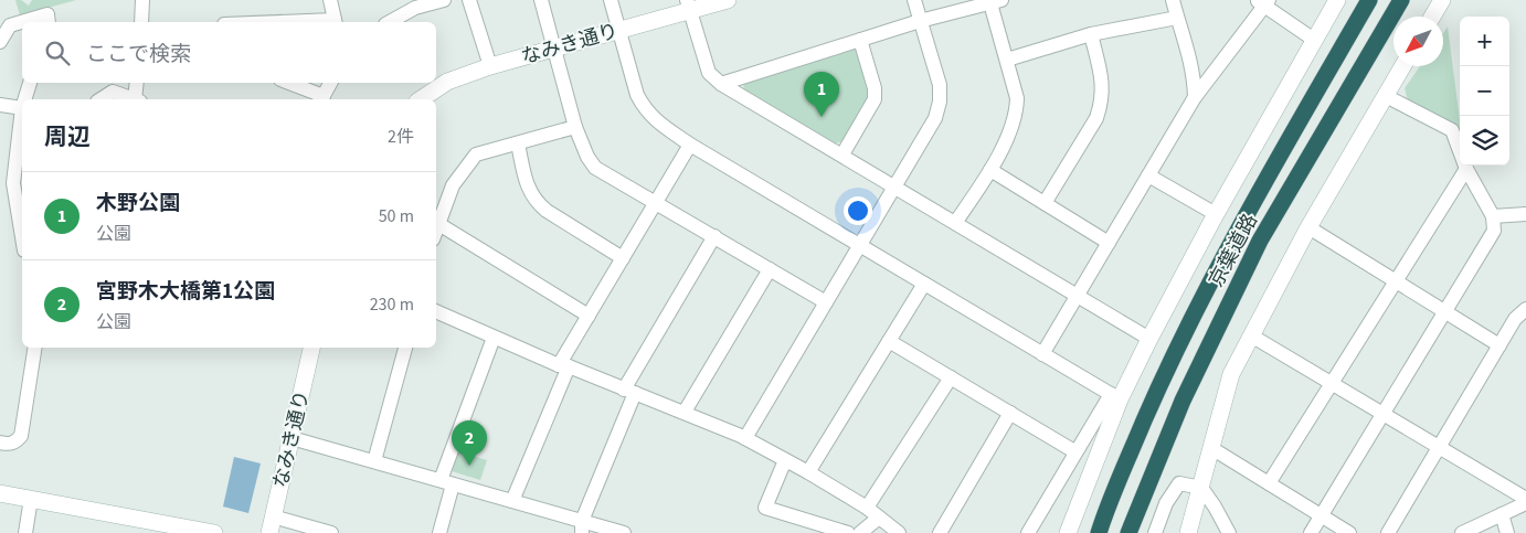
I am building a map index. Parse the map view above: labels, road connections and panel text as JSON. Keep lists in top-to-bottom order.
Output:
{
  "streets": {
    "highway": ["京葉道路"],
    "street": ["なみき通り"]
  },
  "north": "bottom left",
  "page": {
    "map_buttons": ["+", "−"],
    "search": "ここで検索",
    "pins": ["1", "2"],
    "heading": ["周辺", "2件"],
    "list": [
      {
        "mark": "1",
        "name": "木野公園",
        "note": "公園",
        "value": "50 m"
      },
      {
        "mark": "2",
        "name": "宮野木大橋第1公園",
        "note": "公園",
        "value": "230 m"
      }
    ]
  }
}
